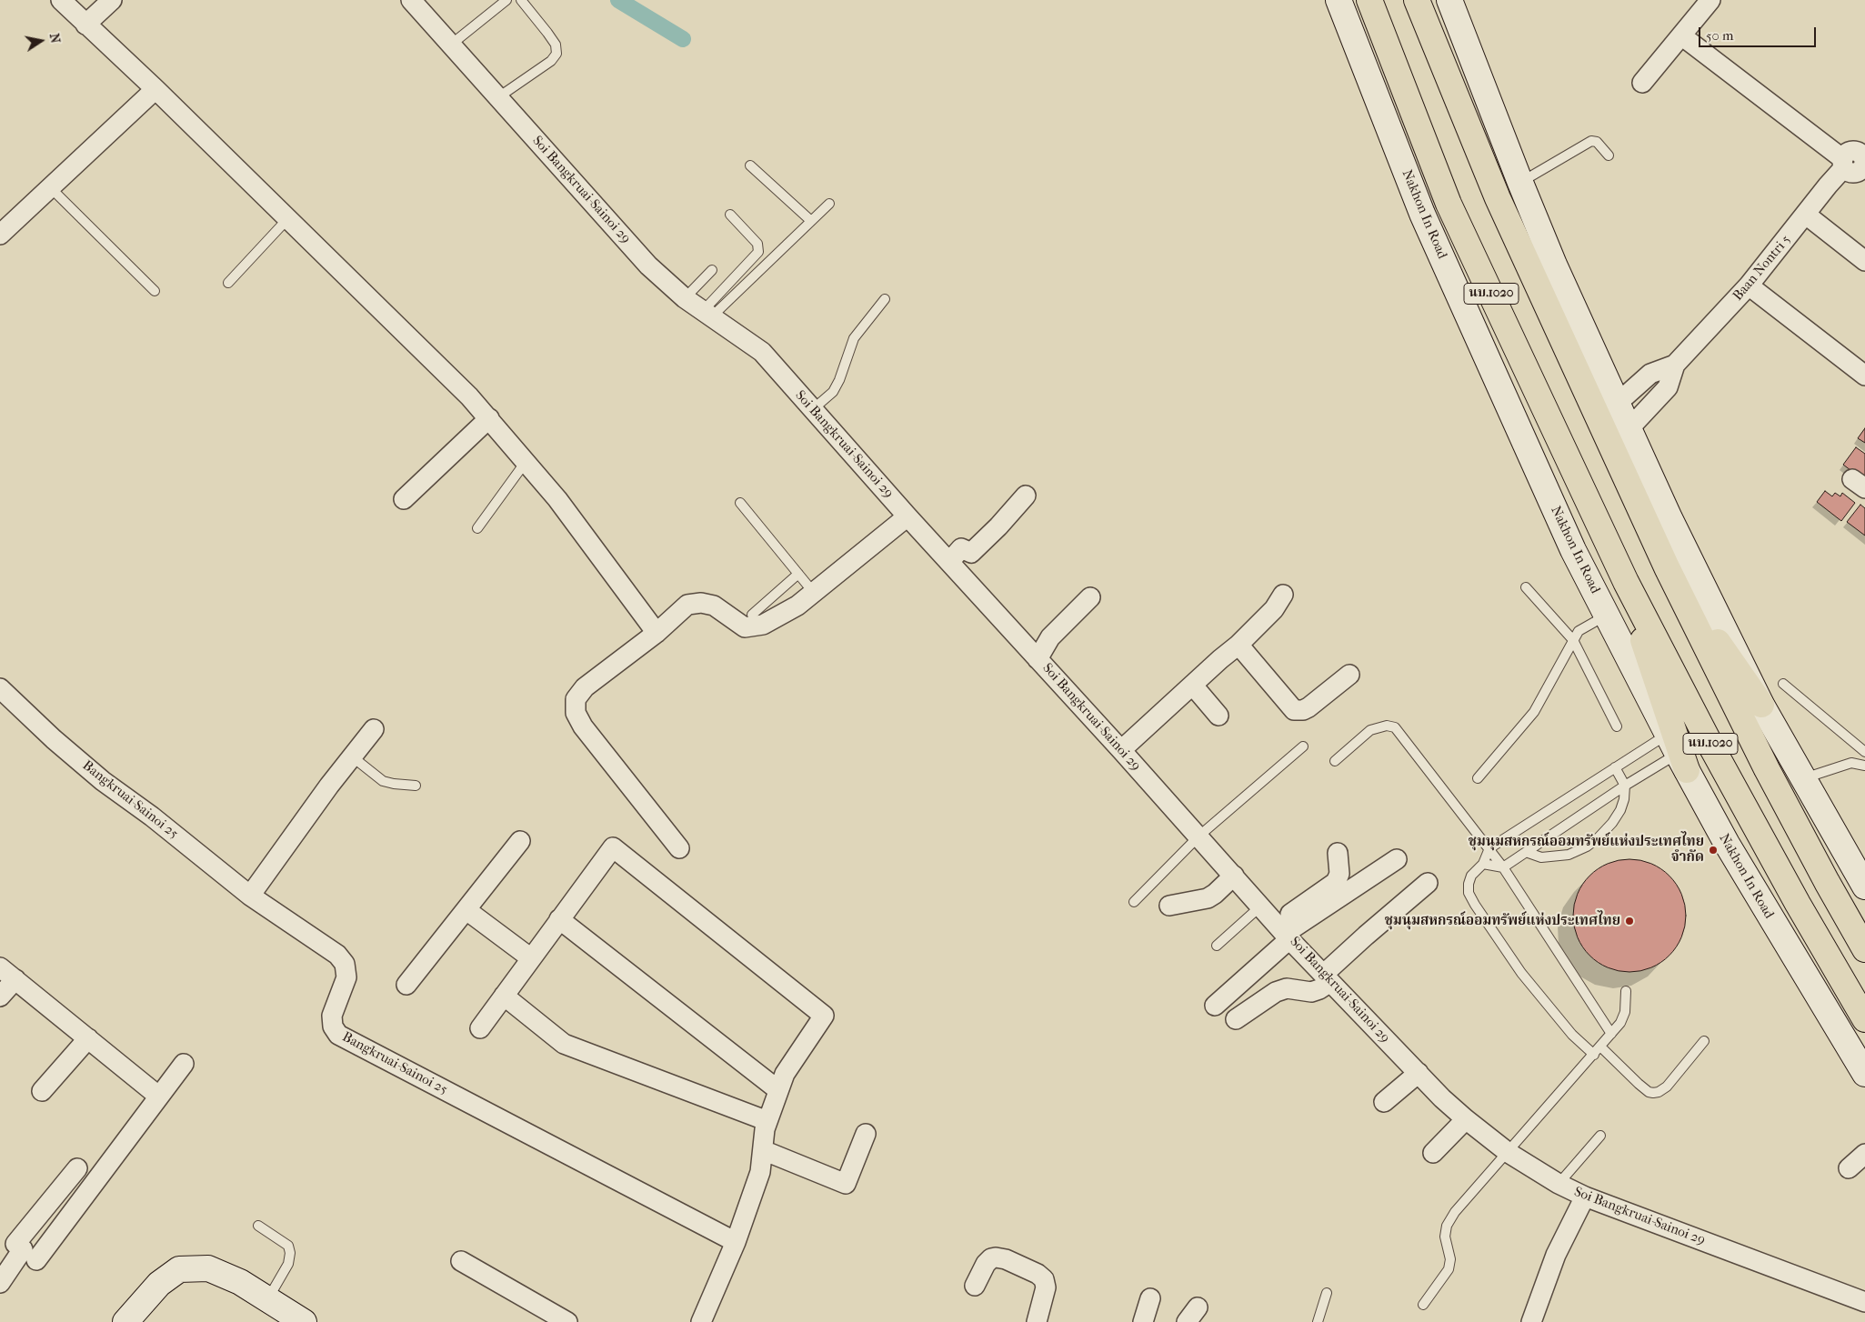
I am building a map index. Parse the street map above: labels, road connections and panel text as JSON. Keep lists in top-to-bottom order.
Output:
{
  "streets": {
    "main road": ["Nakhon In Road", "นบ.1020"],
    "street": ["Soi Bangkruai-Sainoi 29", "Baan Nontri 5", "Bangkruai-Sainoi 25"]
  },
  "places": ["ชุมนุมสหกรณ์ออมทรัพย์แห่งประเทศไทย จำกัด", "ชุมนุมสหกรณ์ออมทรัพย์แห่งประเทศไทย"],
  "scale_bar": "50 m",
  "north": "right"
}
